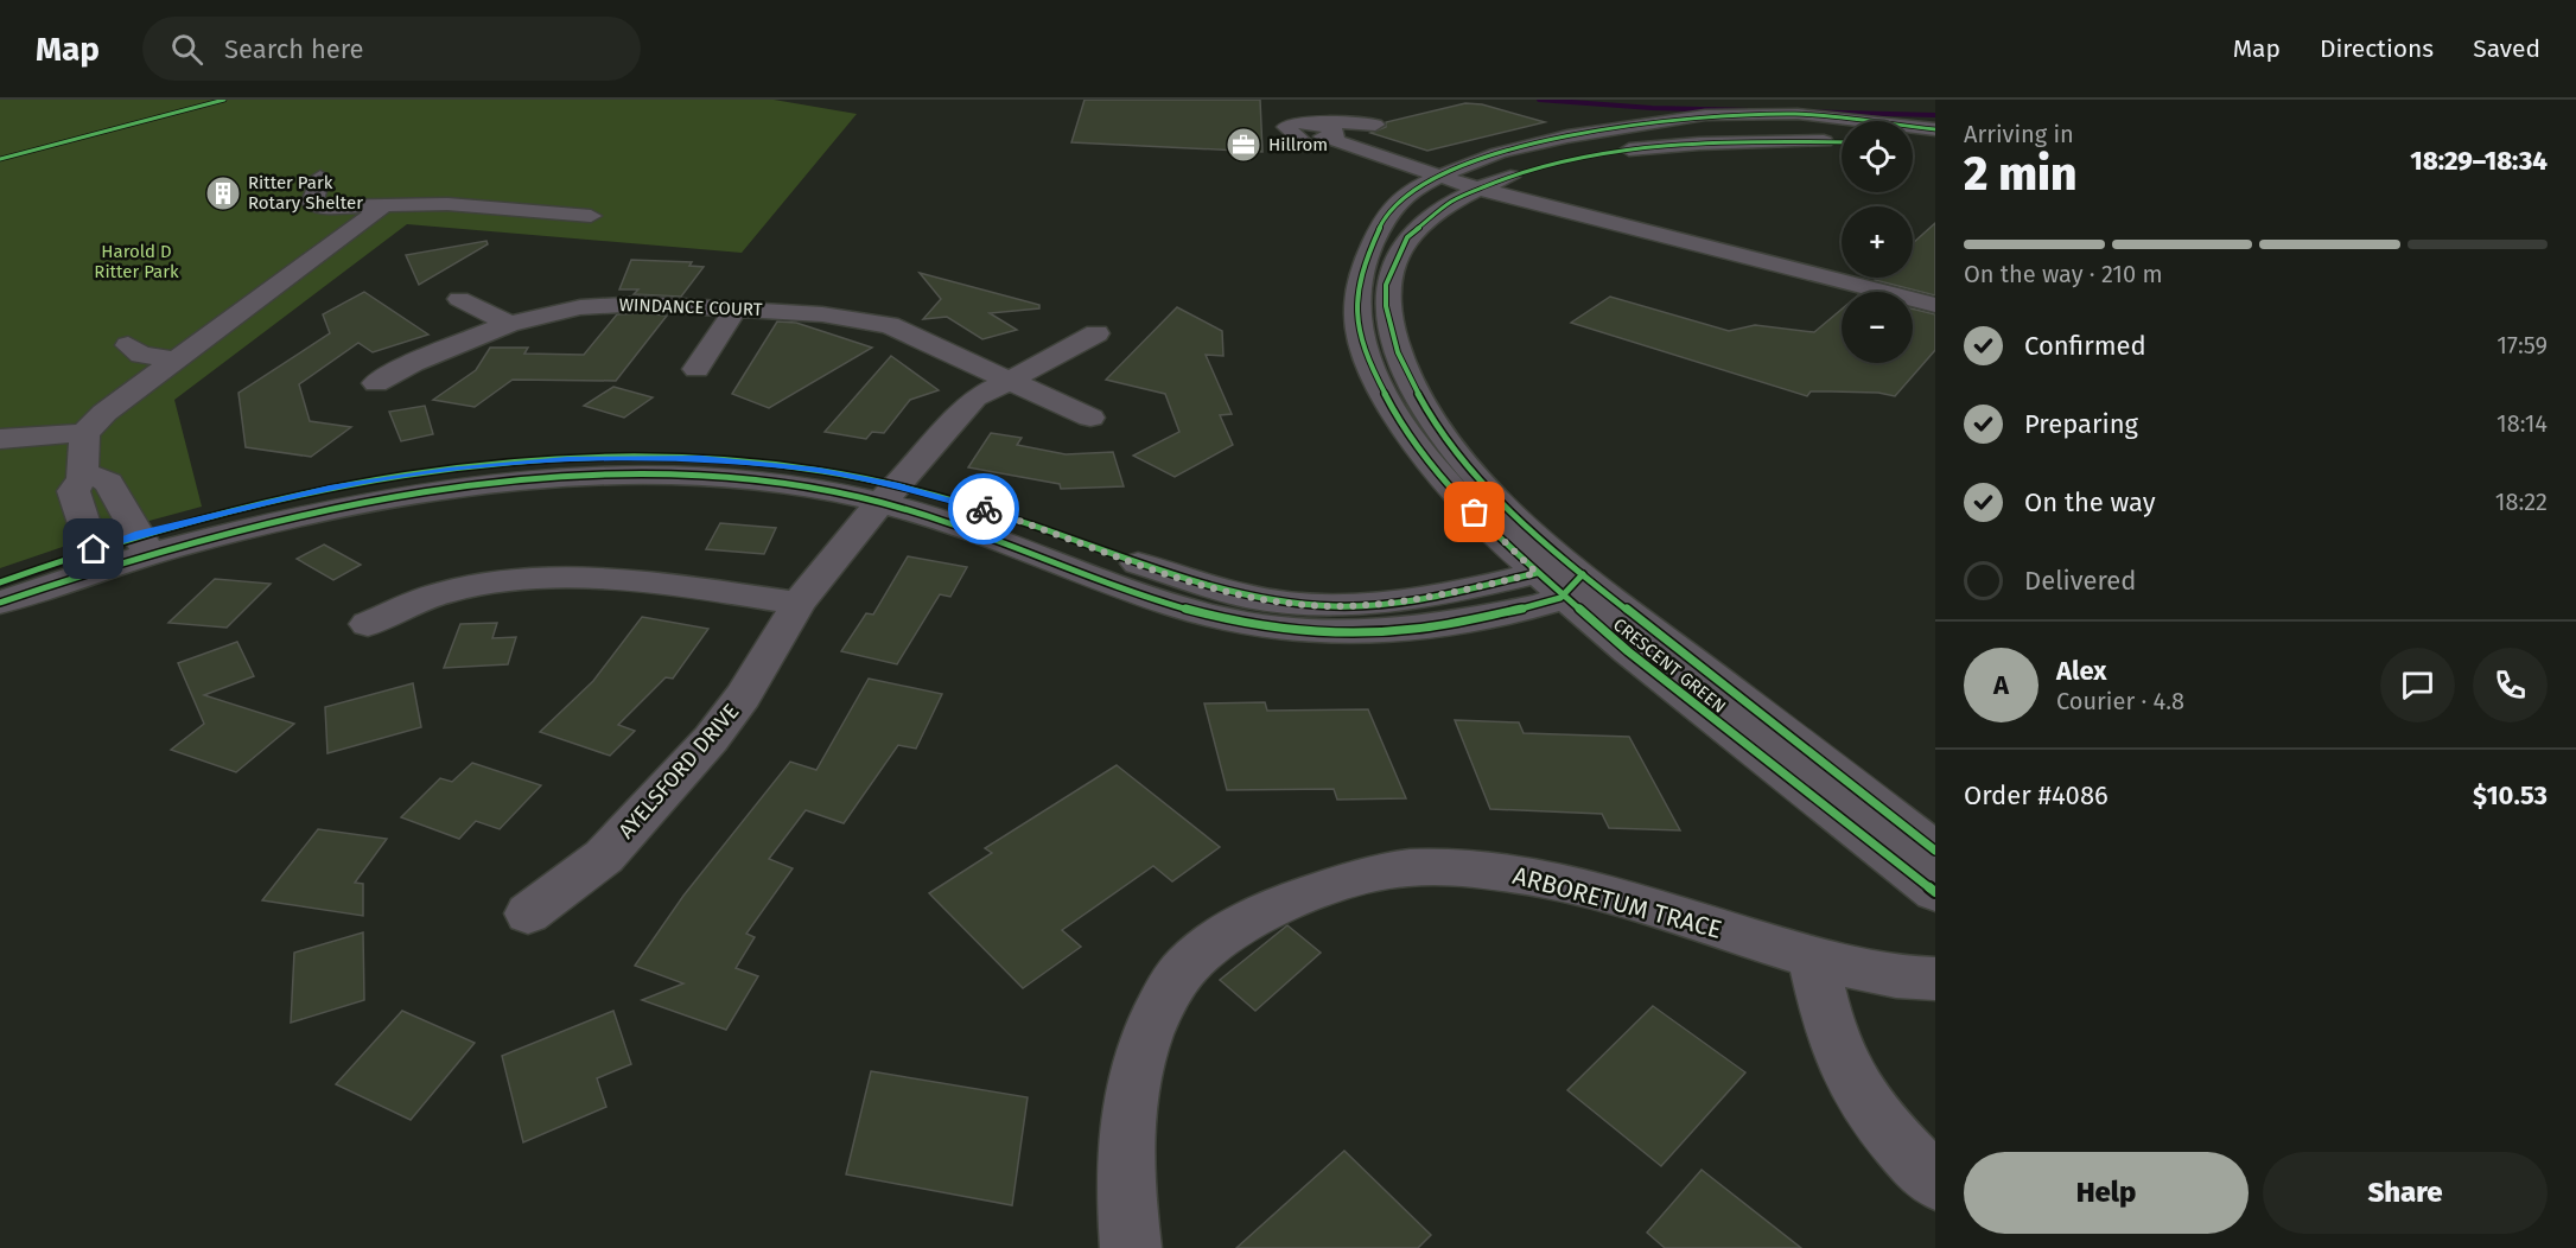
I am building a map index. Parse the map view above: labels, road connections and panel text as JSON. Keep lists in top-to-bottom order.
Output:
{
  "streets": {
    "street": [
      "WINDANCE COURT",
      "CRESCENT GREEN",
      "AYELSFORD DRIVE",
      "ARBORETUM TRACE"
    ]
  },
  "crossings": [
    ["WINDANCE COURT", "AYELSFORD DRIVE"]
  ],
  "parks": ["Harold D Ritter Park"],
  "places": {
    "office": ["Hillrom"],
    "building": ["Ritter Park Rotary Shelter"]
  },
  "page": {
    "header": "Map",
    "search": "Search here",
    "nav": ["Map", "Directions", "Saved"],
    "heading": ["2 min", "Arriving in", "18:29–18:34"],
    "panel": [
      "Alex",
      "Courier · 4.8",
      "Order #4086",
      "$10.53"
    ],
    "map_buttons": ["+", "−"],
    "bar": "On the way · 210 m",
    "list": [
      ["Confirmed", "17:59"],
      ["Preparing", "18:14"],
      ["On the way", "18:22"],
      "Delivered"
    ],
    "round": "A",
    "buttons": ["Help", "Share"]
  }
}
